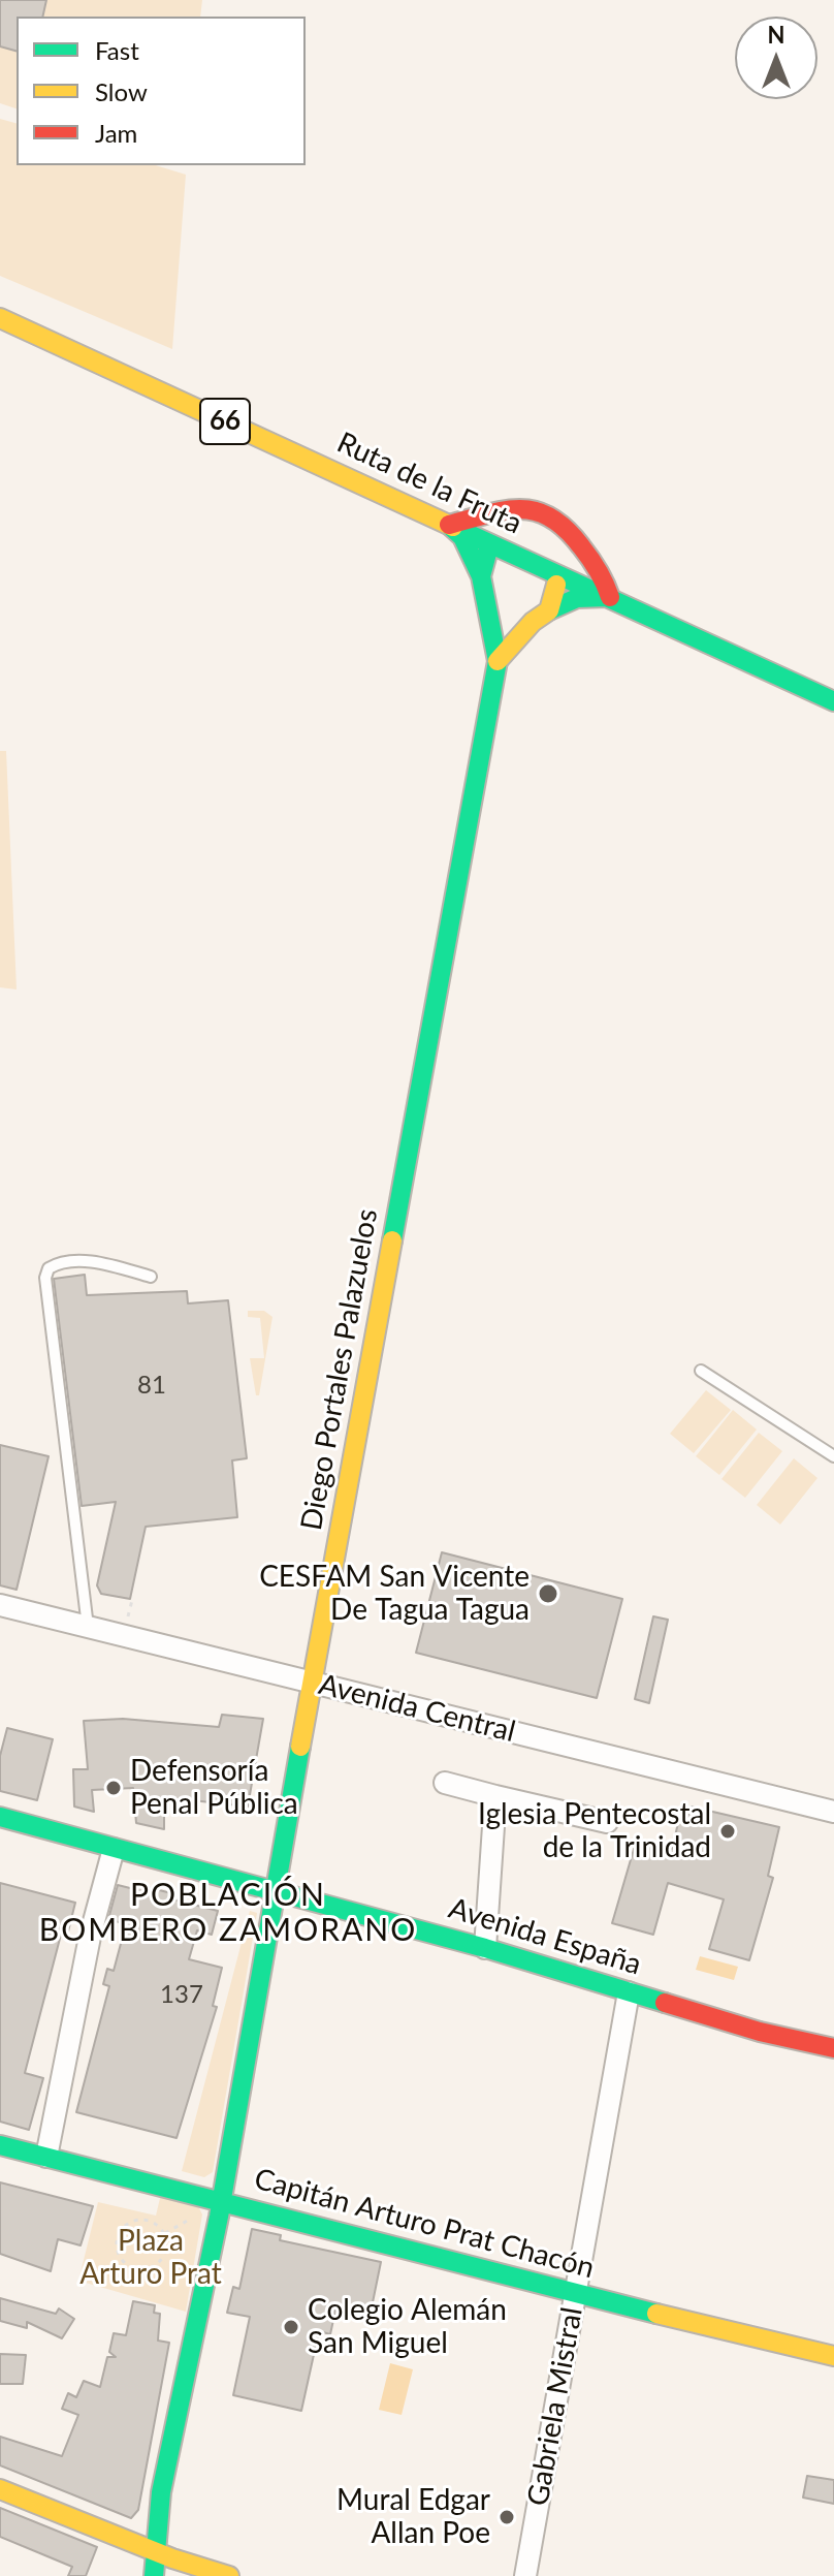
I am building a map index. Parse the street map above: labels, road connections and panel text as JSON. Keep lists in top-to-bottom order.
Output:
{
  "streets": {
    "main road": [
      "66",
      "Ruta de la Fruta",
      "Diego Portales Palazuelos",
      "Avenida España",
      "Capitán Arturo Prat Chacón"
    ],
    "street": ["Avenida Central", "Gabriela Mistral"]
  },
  "crossings": [
    ["Diego Portales Palazuelos", "Avenida Central"],
    ["Diego Portales Palazuelos", "Avenida España"],
    ["Diego Portales Palazuelos", "Capitán Arturo Prat Chacón"],
    ["Avenida España", "Gabriela Mistral"],
    ["Capitán Arturo Prat Chacón", "Gabriela Mistral"]
  ],
  "districts": ["POBLACIÓN BOMBERO ZAMORANO"],
  "parks": ["Plaza Arturo Prat"],
  "places": [
    "CESFAM San Vicente De Tagua Tagua",
    "Defensoría Penal Pública",
    "Iglesia Pentecostal de la Trinidad",
    "Colegio Alemán San Miguel",
    "Mural Edgar Allan Poe"
  ],
  "house_numbers": ["81", "137"],
  "legend": ["Fast", "Slow", "Jam"],
  "north": "top"
}
